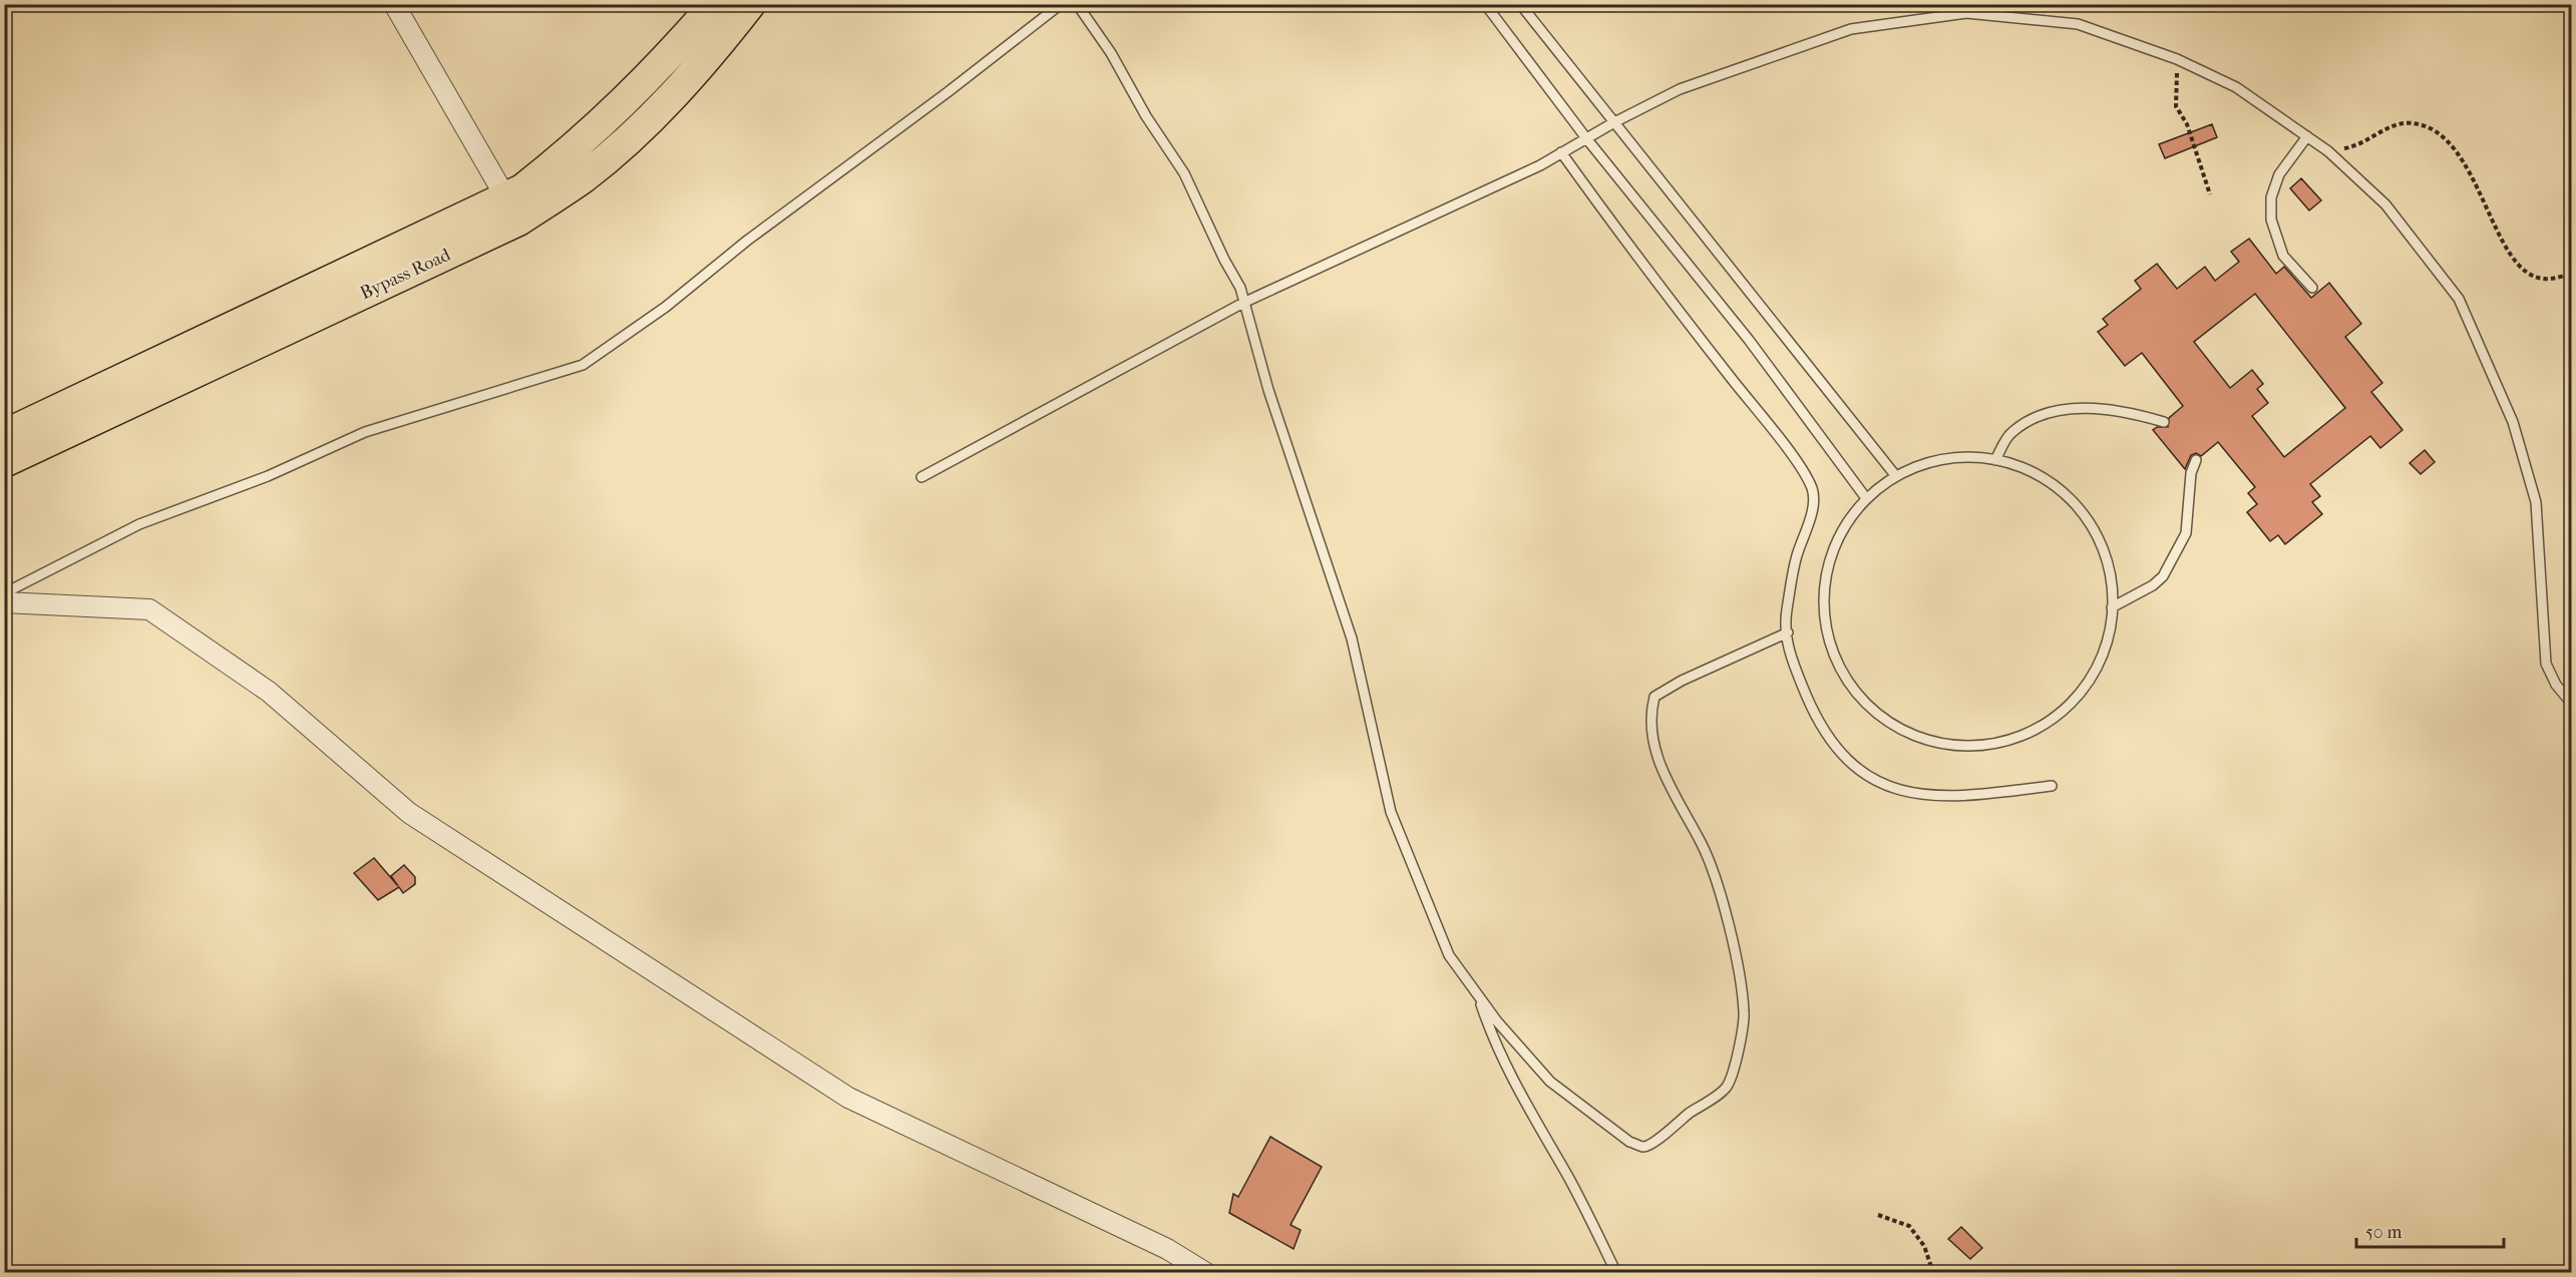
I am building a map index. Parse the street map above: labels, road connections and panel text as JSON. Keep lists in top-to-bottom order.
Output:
{
  "streets": {
    "main road": ["Bypass Road"]
  },
  "scale_bar": "50 m"
}
